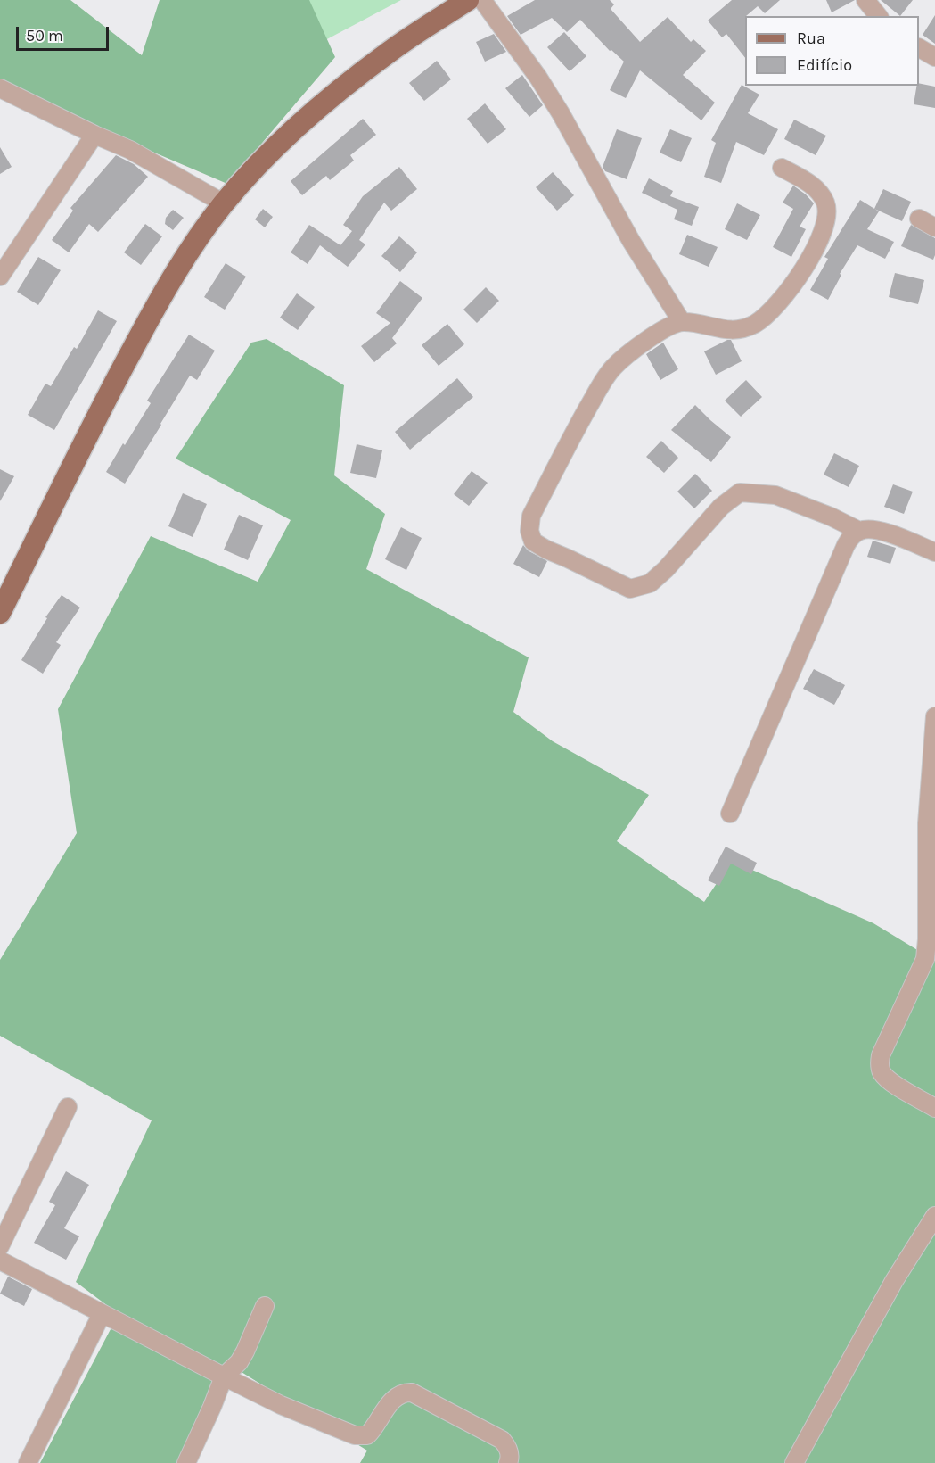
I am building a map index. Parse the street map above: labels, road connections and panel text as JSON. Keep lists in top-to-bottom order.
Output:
{
  "legend": ["Rua", "Edifício"],
  "scale_bar": "50 m"
}
